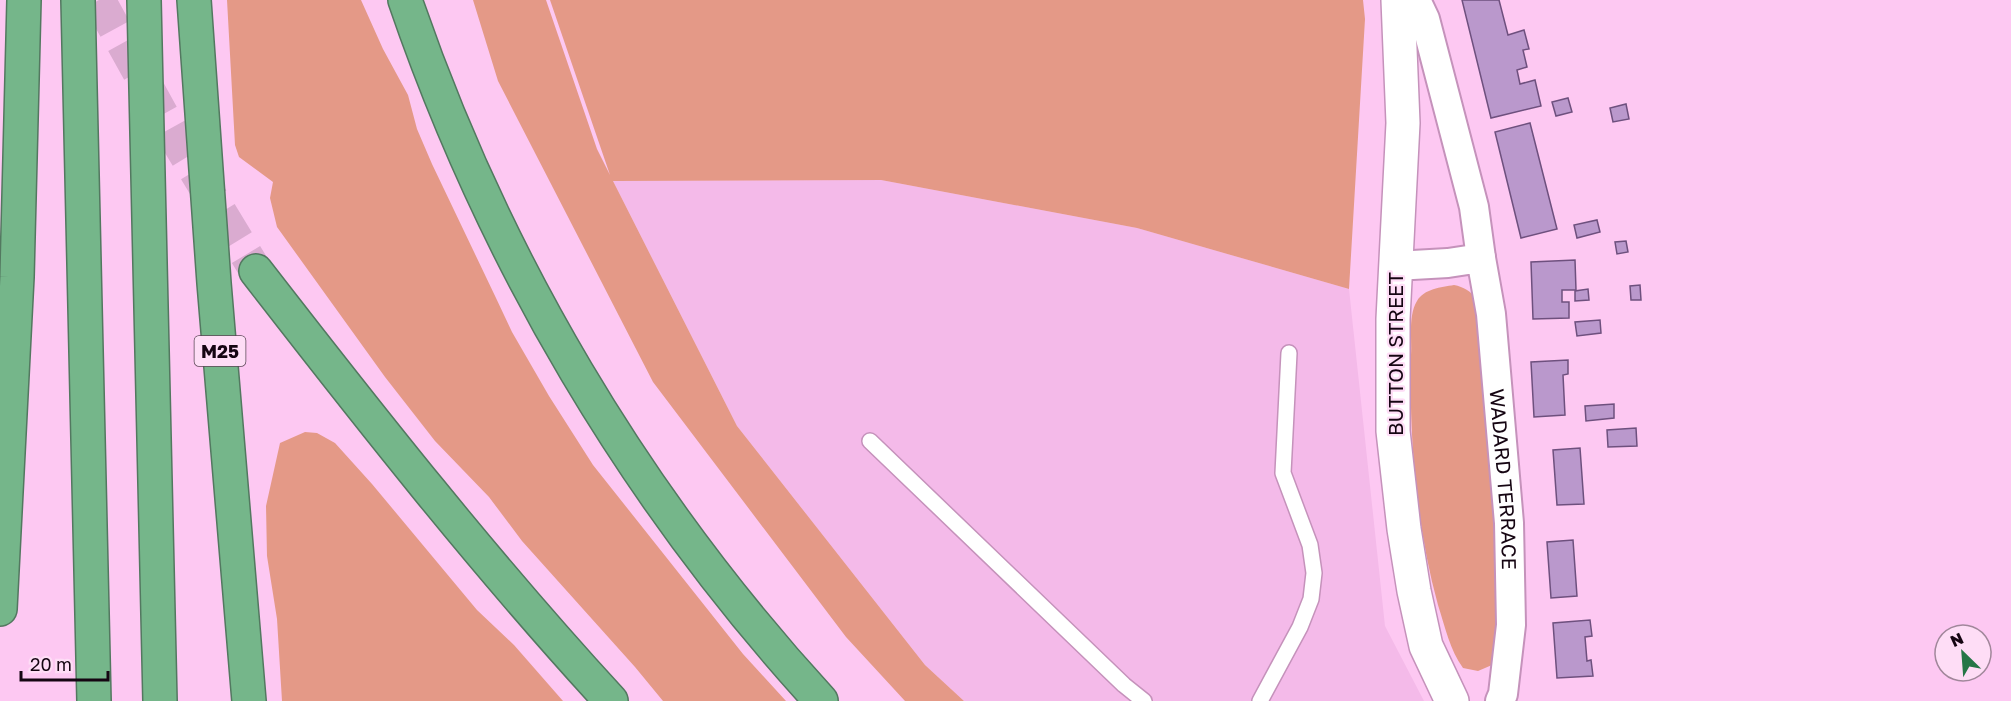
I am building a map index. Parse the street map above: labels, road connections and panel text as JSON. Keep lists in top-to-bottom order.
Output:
{
  "streets": {
    "highway": ["M25"],
    "street": ["BUTTON STREET", "WADARD TERRACE"]
  },
  "scale_bar": "20 m",
  "north": "top left"
}
